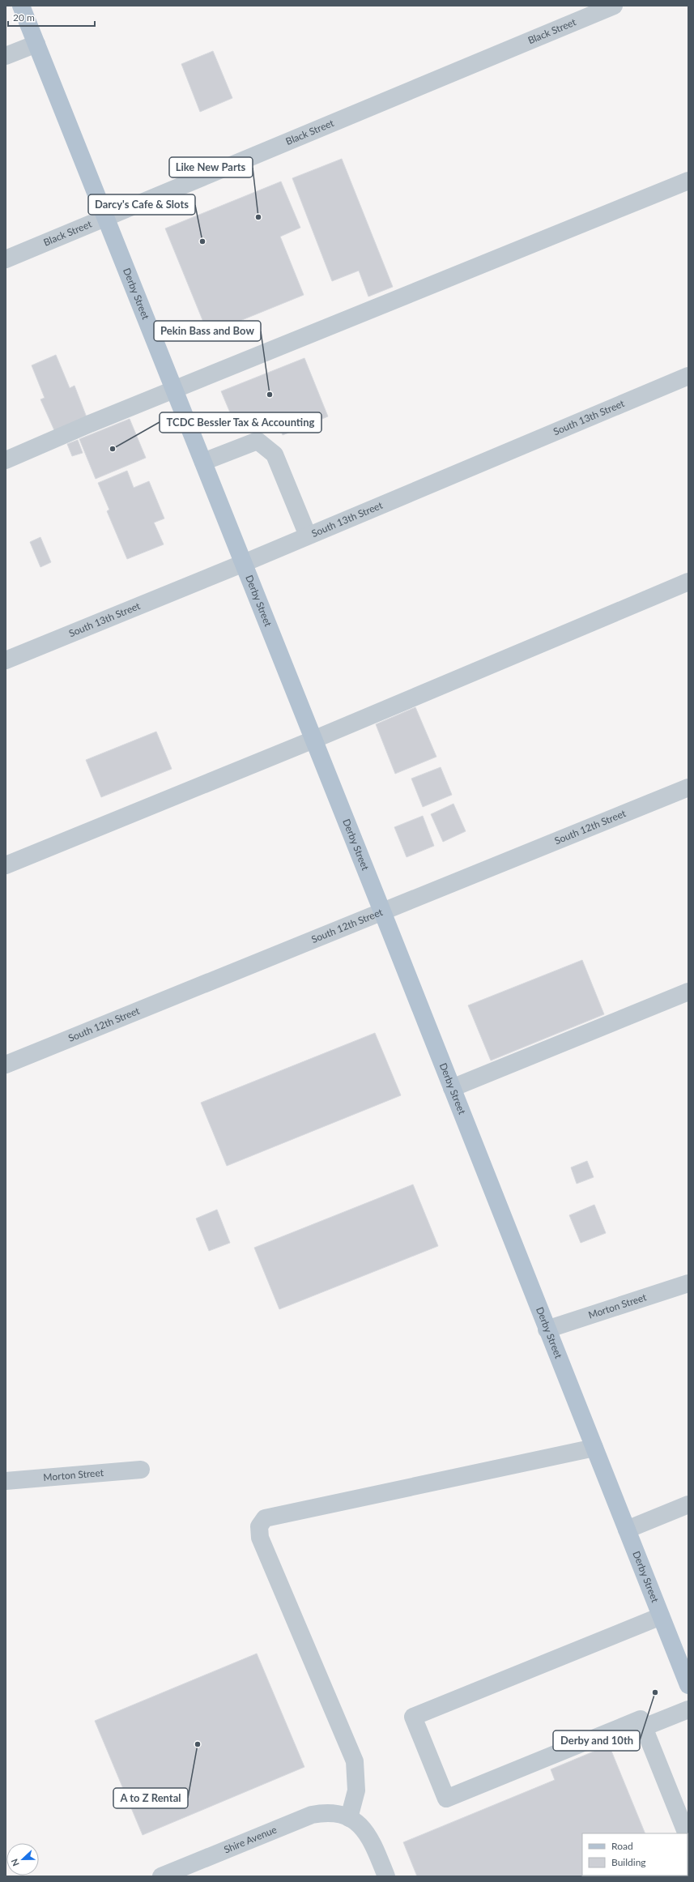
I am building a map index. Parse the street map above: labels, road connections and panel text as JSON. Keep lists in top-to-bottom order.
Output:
{
  "streets": {
    "main road": ["Derby Street"],
    "street": [
      "Black Street",
      "South 13th Street",
      "South 12th Street",
      "Morton Street",
      "Shire Avenue"
    ]
  },
  "crossings": [
    ["Black Street", "Derby Street"],
    ["Derby Street", "South 13th Street"],
    ["Derby Street", "South 12th Street"],
    ["Derby Street", "Morton Street"]
  ],
  "places": [
    "Like New Parts",
    "Darcy's Cafe & Slots",
    "Pekin Bass and Bow",
    "TCDC Bessler Tax & Accounting",
    "Derby and 10th",
    "A to Z Rental"
  ],
  "legend": ["Road", "Building"],
  "scale_bar": "20 m",
  "north": "left"
}
